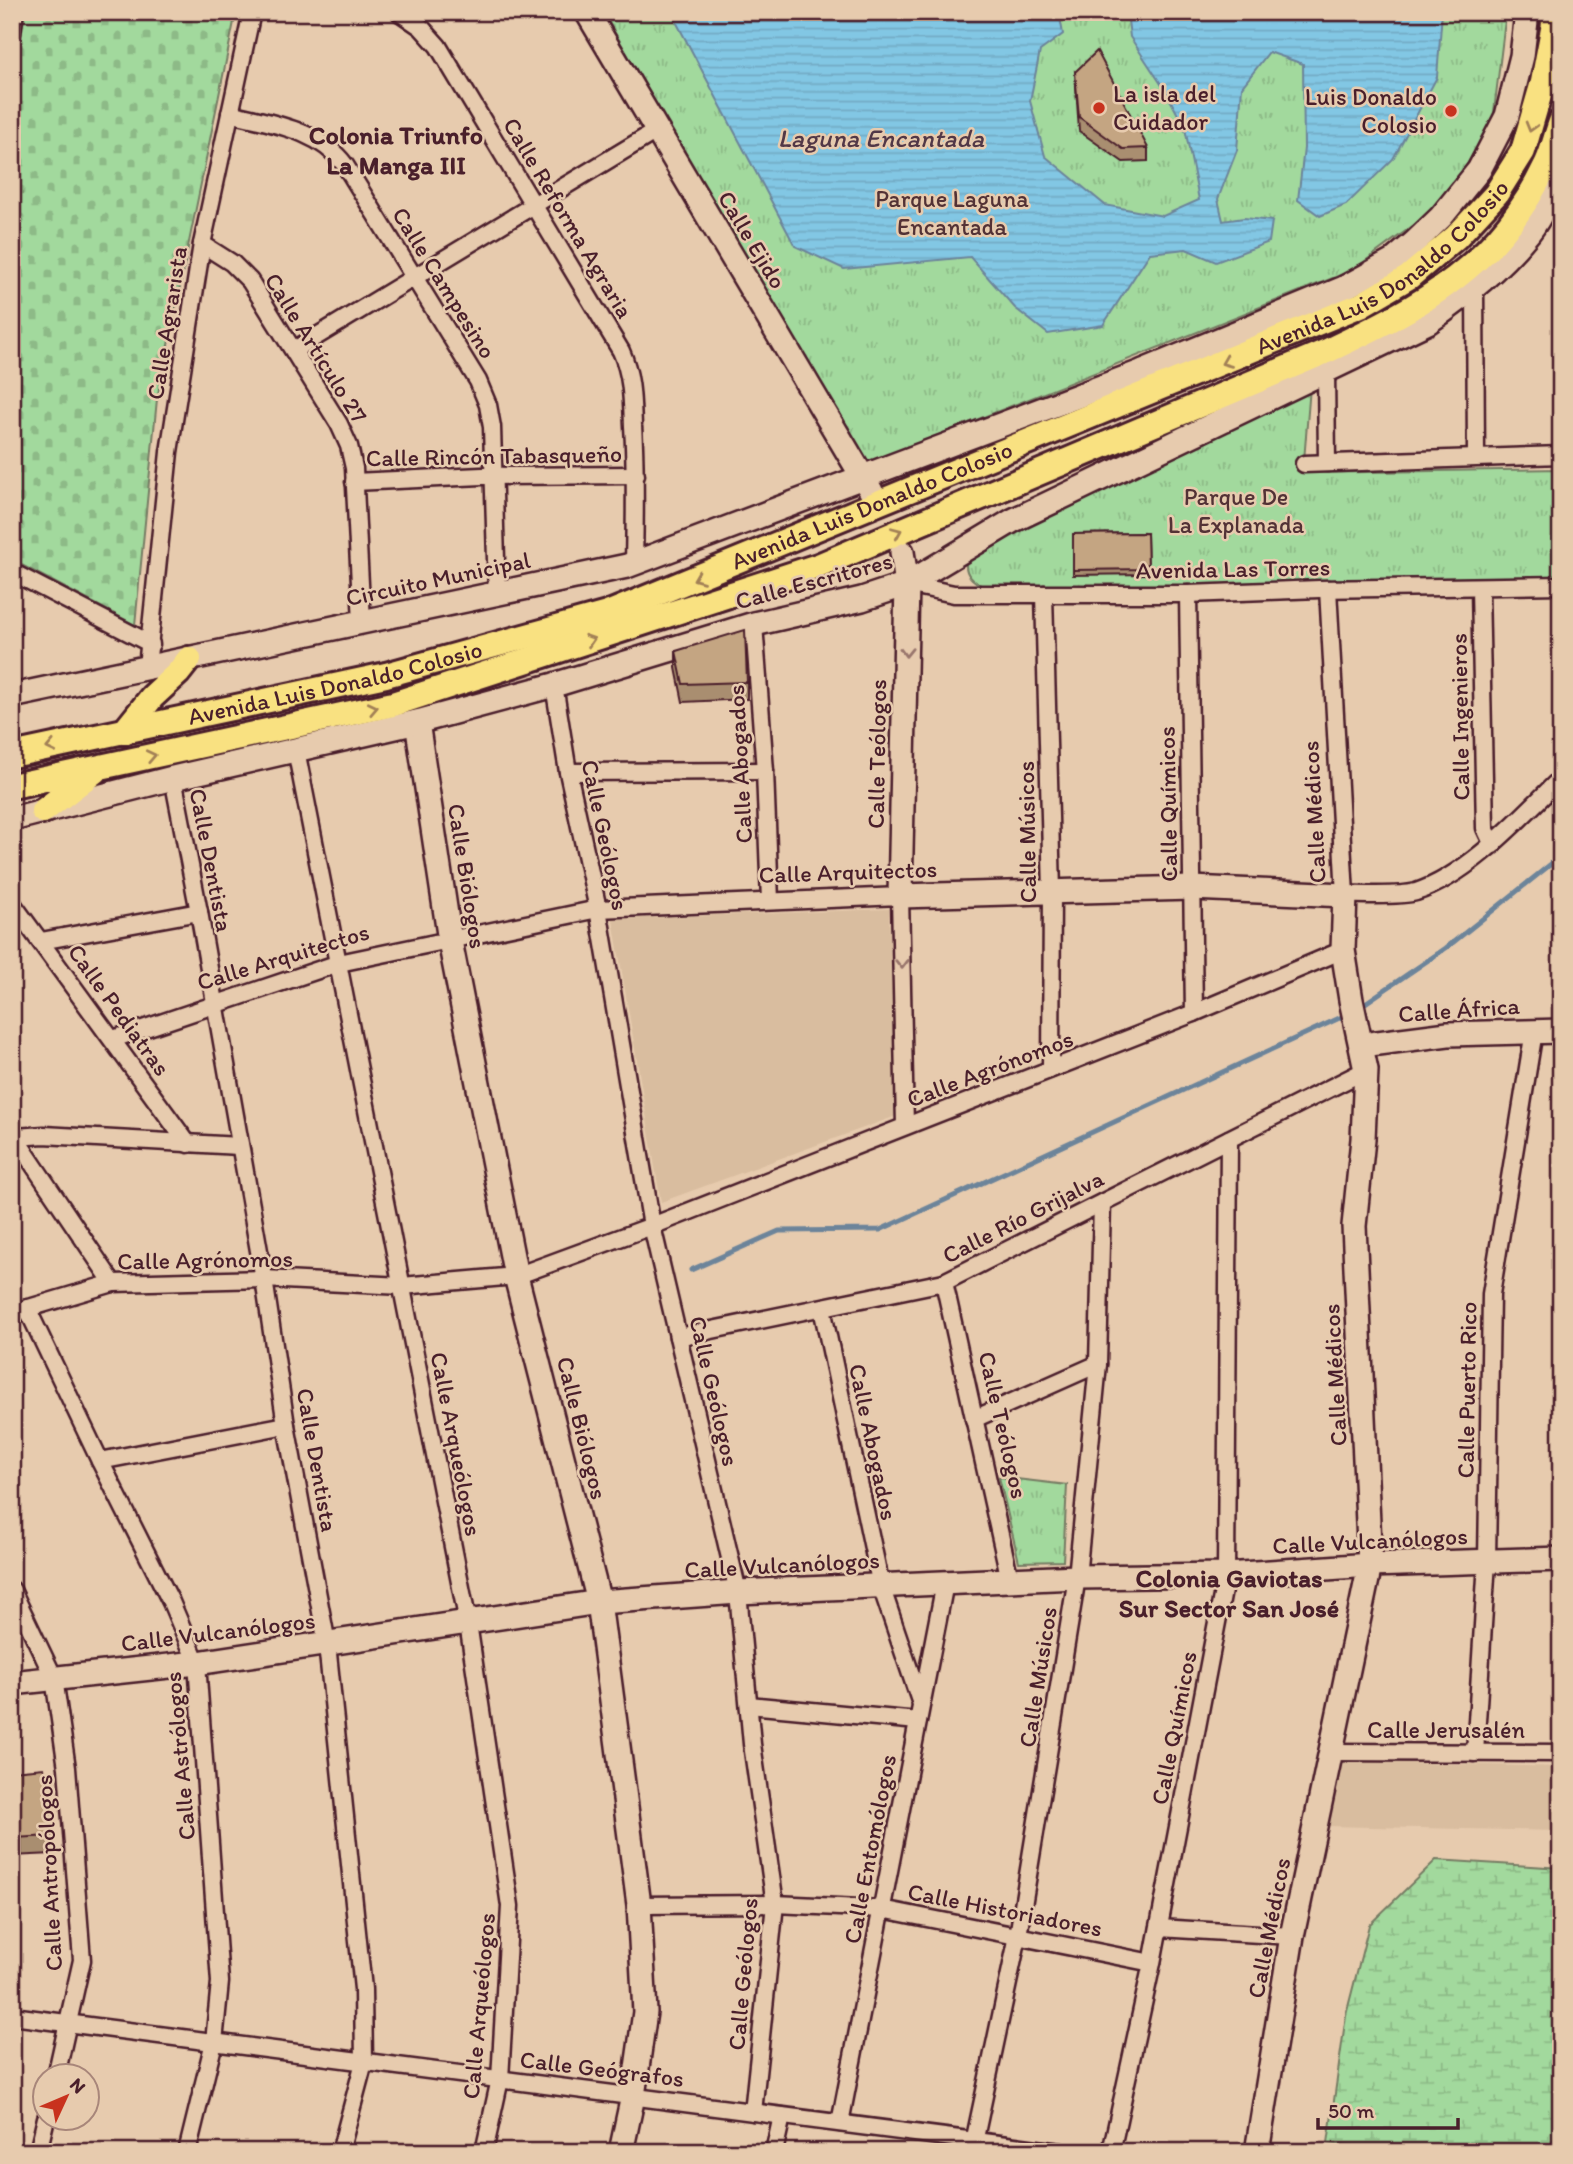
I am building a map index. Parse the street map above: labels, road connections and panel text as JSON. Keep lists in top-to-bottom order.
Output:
{
  "streets": {
    "main road": ["Avenida Luis Donaldo Colosio"],
    "street": [
      "Calle Reforma Agraria",
      "Calle Ejido",
      "Calle Campesino",
      "Calle Agrarista",
      "Calle Artículo 27",
      "Calle Rincón Tabasqueño",
      "Avenida Las Torres",
      "Circuito Municipal",
      "Calle Escritores",
      "Calle Ingenieros",
      "Calle Teólogos",
      "Calle Abogados",
      "Calle Químicos",
      "Calle Médicos",
      "Calle Músicos",
      "Calle Geólogos",
      "Calle Dentista",
      "Calle Arquitectos",
      "Calle Biólogos",
      "Calle Pediatras",
      "Calle África",
      "Calle Agrónomos",
      "Calle Río Grijalva",
      "Calle Puerto Rico",
      "Calle Arqueólogos",
      "Calle Vulcanólogos",
      "Calle Jerusalén",
      "Calle Astrólogos",
      "Calle Entomólogos",
      "Calle Antropólogos",
      "Calle Historiadores",
      "Calle Geógrafos"
    ]
  },
  "crossings": [
    ["Calle Reforma Agraria", "Calle Rincón Tabasqueño"],
    ["Calle Reforma Agraria", "Circuito Municipal"],
    ["Calle Ejido", "Avenida Luis Donaldo Colosio"],
    ["Calle Ejido", "Circuito Municipal"],
    ["Avenida Luis Donaldo Colosio", "Circuito Municipal"],
    ["Calle Campesino", "Calle Agrarista"],
    ["Calle Campesino", "Calle Rincón Tabasqueño"],
    ["Calle Campesino", "Circuito Municipal"],
    ["Calle Agrarista", "Calle Artículo 27"],
    ["Calle Agrarista", "Circuito Municipal"],
    ["Calle Artículo 27", "Calle Rincón Tabasqueño"],
    ["Calle Artículo 27", "Circuito Municipal"],
    ["Avenida Las Torres", "Calle Escritores"],
    ["Avenida Las Torres", "Calle Ingenieros"],
    ["Avenida Las Torres", "Calle Teólogos"],
    ["Avenida Las Torres", "Calle Químicos"],
    ["Avenida Las Torres", "Calle Médicos"],
    ["Avenida Las Torres", "Calle Músicos"],
    ["Calle Escritores", "Calle Teólogos"],
    ["Calle Escritores", "Calle Abogados"],
    ["Calle Escritores", "Calle Geólogos"],
    ["Calle Escritores", "Calle Dentista"],
    ["Calle Escritores", "Calle Biólogos"],
    ["Calle Escritores", "Calle Arqueólogos"],
    ["Calle Ingenieros", "Calle Arquitectos"],
    ["Calle Teólogos", "Calle Arquitectos"],
    ["Calle Teólogos", "Calle Agrónomos"],
    ["Calle Teólogos", "Calle Río Grijalva"],
    ["Calle Teólogos", "Calle Vulcanólogos"],
    ["Calle Abogados", "Calle Arquitectos"],
    ["Calle Abogados", "Calle Río Grijalva"],
    ["Calle Abogados", "Calle Vulcanólogos"],
    ["Calle Abogados", "Calle Entomólogos"],
    ["Calle Químicos", "Calle Arquitectos"],
    ["Calle Químicos", "Calle Agrónomos"],
    ["Calle Químicos", "Calle Río Grijalva"],
    ["Calle Químicos", "Calle Vulcanólogos"],
    ["Calle Químicos", "Calle Historiadores"],
    ["Calle Médicos", "Calle Arquitectos"],
    ["Calle Médicos", "Calle África"],
    ["Calle Médicos", "Calle Agrónomos"],
    ["Calle Médicos", "Calle Río Grijalva"],
    ["Calle Médicos", "Calle Vulcanólogos"],
    ["Calle Médicos", "Calle Jerusalén"],
    ["Calle Músicos", "Calle Arquitectos"],
    ["Calle Músicos", "Calle Agrónomos"],
    ["Calle Músicos", "Calle Río Grijalva"],
    ["Calle Músicos", "Calle Vulcanólogos"],
    ["Calle Músicos", "Calle Historiadores"],
    ["Calle Músicos", "Calle Geógrafos"],
    ["Calle Geólogos", "Calle Arquitectos"],
    ["Calle Geólogos", "Calle Agrónomos"],
    ["Calle Geólogos", "Calle Río Grijalva"],
    ["Calle Geólogos", "Calle Vulcanólogos"],
    ["Calle Geólogos", "Calle Historiadores"],
    ["Calle Geólogos", "Calle Geógrafos"],
    ["Calle Dentista", "Calle Arquitectos"],
    ["Calle Dentista", "Calle Agrónomos"],
    ["Calle Dentista", "Calle Vulcanólogos"],
    ["Calle Dentista", "Calle Geógrafos"],
    ["Calle Arquitectos", "Calle Biólogos"],
    ["Calle Arquitectos", "Calle Pediatras"],
    ["Calle Arquitectos", "Calle Arqueólogos"],
    ["Calle Biólogos", "Calle Agrónomos"],
    ["Calle Biólogos", "Calle Vulcanólogos"],
    ["Calle Biólogos", "Calle Historiadores"],
    ["Calle Biólogos", "Calle Geógrafos"],
    ["Calle África", "Calle Puerto Rico"],
    ["Calle Agrónomos", "Calle Arqueólogos"],
    ["Calle Agrónomos", "Calle Astrólogos"],
    ["Calle Puerto Rico", "Calle Vulcanólogos"],
    ["Calle Puerto Rico", "Calle Jerusalén"],
    ["Calle Arqueólogos", "Calle Vulcanólogos"],
    ["Calle Arqueólogos", "Calle Geógrafos"],
    ["Calle Vulcanólogos", "Calle Astrólogos"],
    ["Calle Vulcanólogos", "Calle Entomólogos"],
    ["Calle Vulcanólogos", "Calle Antropólogos"],
    ["Calle Astrólogos", "Calle Geógrafos"],
    ["Calle Entomólogos", "Calle Historiadores"],
    ["Calle Entomólogos", "Calle Geógrafos"],
    ["Calle Antropólogos", "Calle Geógrafos"]
  ],
  "one_way": ["Calle Teólogos"],
  "districts": ["Colonia Triunfo La Manga III", "Colonia Gaviotas Sur Sector San José"],
  "water": ["Laguna Encantada"],
  "parks": ["Parque Laguna Encantada", "Parque De La Explanada"],
  "places": ["La isla del Cuidador", "Luis Donaldo Colosio"],
  "scale_bar": "50 m",
  "north": "top right"
}
